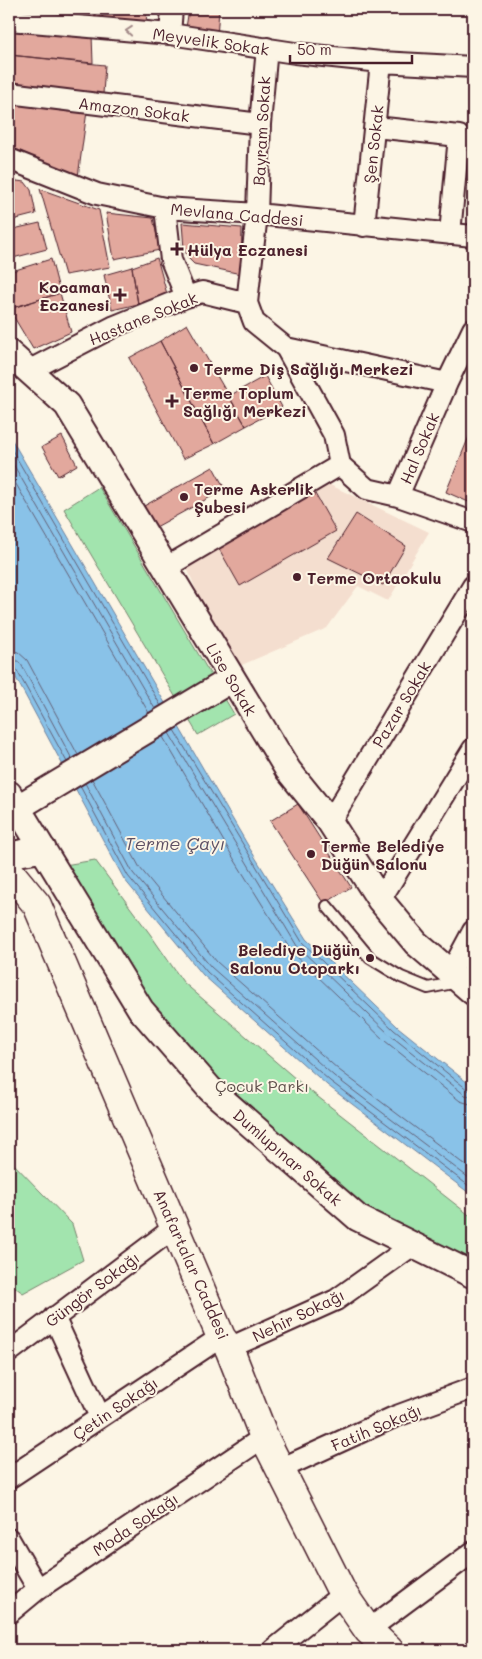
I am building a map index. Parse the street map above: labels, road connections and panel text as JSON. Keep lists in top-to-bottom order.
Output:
{
  "streets": {
    "main road": ["Anafartalar Caddesi"],
    "street": [
      "Meyvelik Sokak",
      "Amazon Sokak",
      "Bayram Sokak",
      "Şen Sokak",
      "Mevlana Caddesi",
      "Hastane Sokak",
      "Hal Sokak",
      "Lise Sokak",
      "Pazar Sokak",
      "Dumlupınar Sokak",
      "Güngör Sokağı",
      "Nehir Sokağı",
      "Çetin Sokağı",
      "Fatih Sokağı",
      "Moda Sokağı"
    ]
  },
  "crossings": [
    ["Meyvelik Sokak", "Bayram Sokak"],
    ["Meyvelik Sokak", "Şen Sokak"],
    ["Amazon Sokak", "Bayram Sokak"],
    ["Bayram Sokak", "Mevlana Caddesi"],
    ["Bayram Sokak", "Hastane Sokak"],
    ["Şen Sokak", "Mevlana Caddesi"],
    ["Hastane Sokak", "Lise Sokak"],
    ["Lise Sokak", "Pazar Sokak"],
    ["Dumlupınar Sokak", "Nehir Sokağı"],
    ["Anafartalar Caddesi", "Güngör Sokağı"],
    ["Anafartalar Caddesi", "Nehir Sokağı"],
    ["Anafartalar Caddesi", "Çetin Sokağı"],
    ["Anafartalar Caddesi", "Fatih Sokağı"],
    ["Anafartalar Caddesi", "Moda Sokağı"],
    ["Nehir Sokağı", "Çetin Sokağı"]
  ],
  "water": ["Terme Çayı"],
  "parks": ["Çocuk Parkı"],
  "places": {
    "health": ["Hülya Eczanesi", "Kocaman Eczanesi", "Terme Toplum Sağlığı Merkezi"],
    "other": [
      "Terme Diş Sağlığı Merkezi",
      "Terme Askerlik Şubesi",
      "Terme Ortaokulu",
      "Terme Belediye Düğün Salonu",
      "Belediye Düğün Salonu Otoparkı"
    ]
  },
  "scale_bar": "50 m"
}
